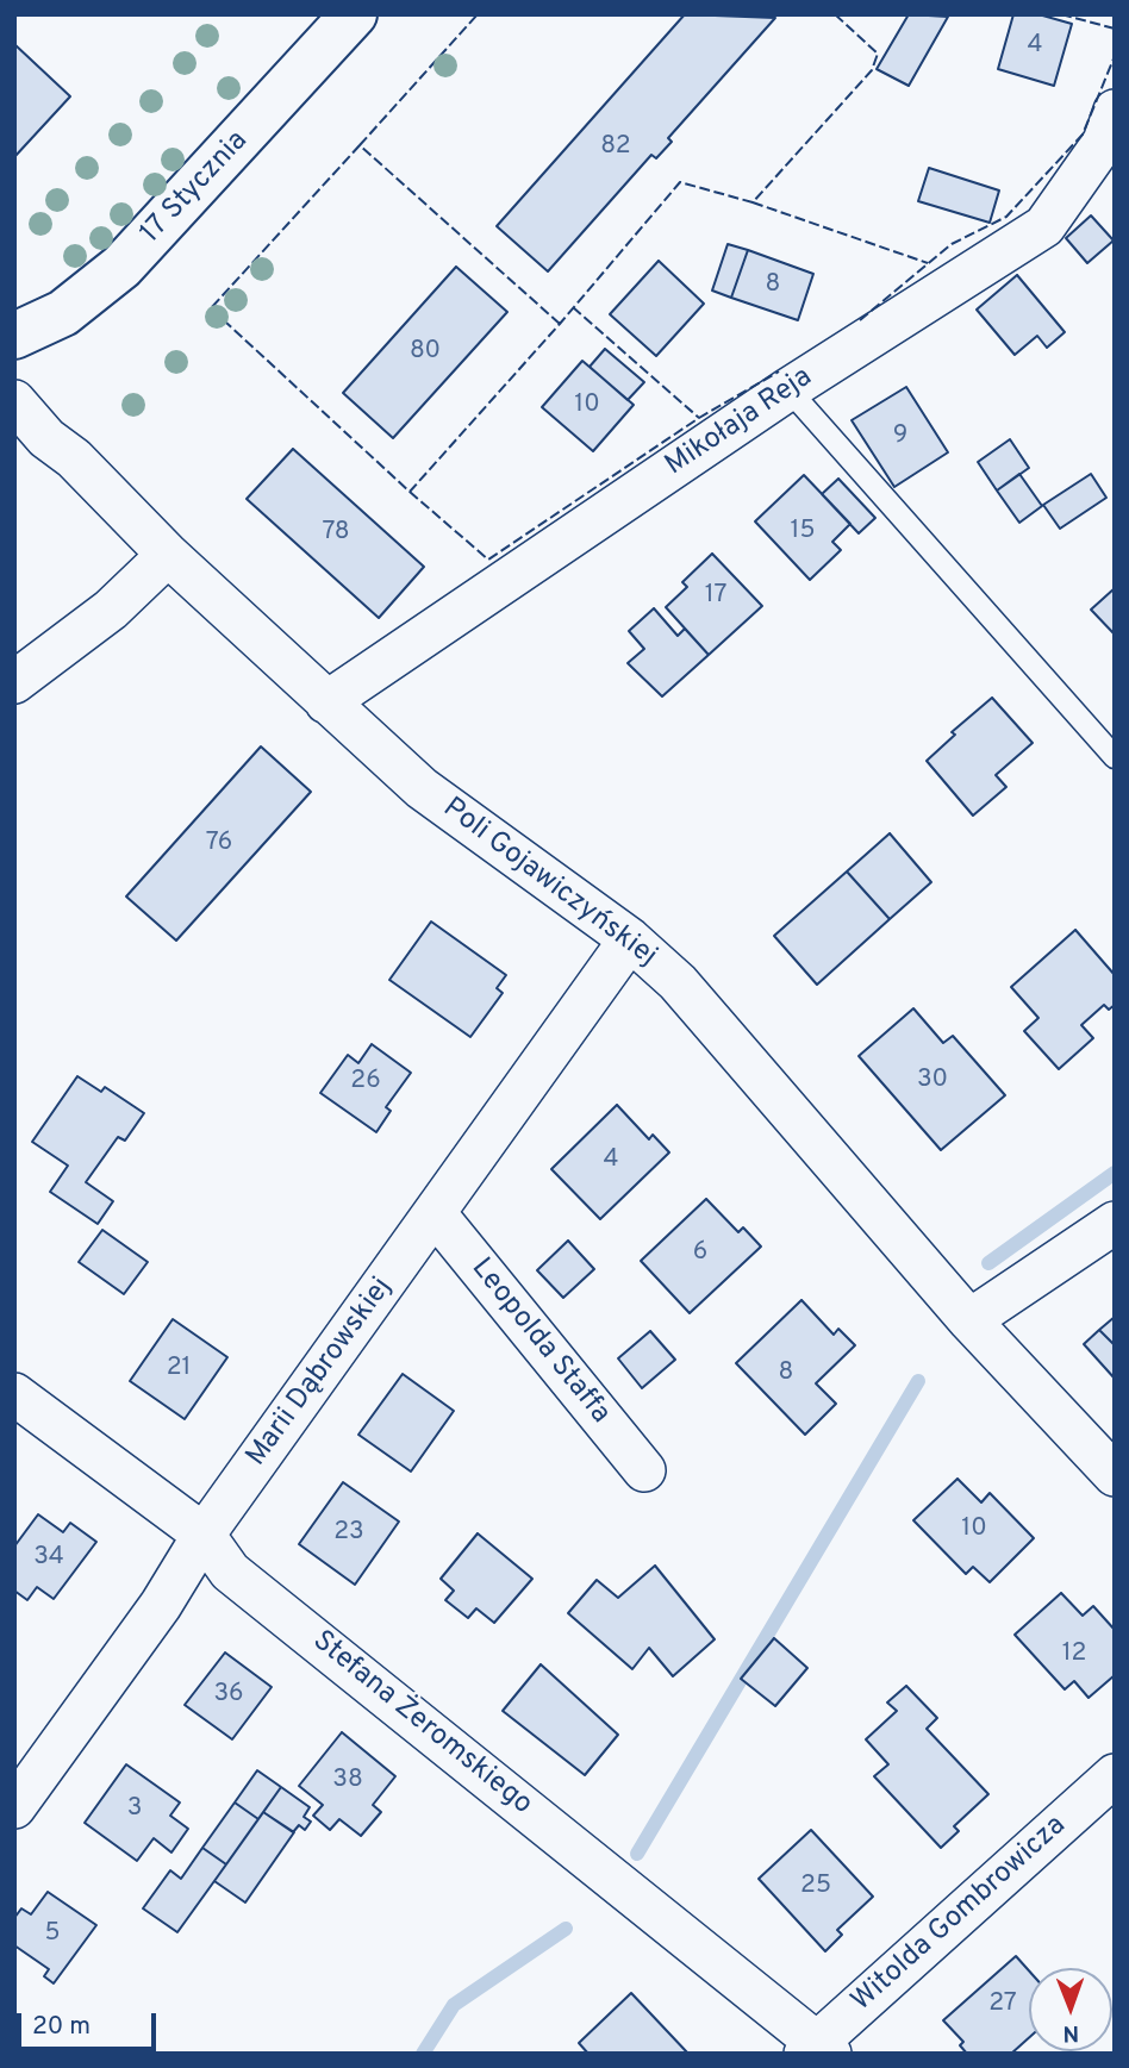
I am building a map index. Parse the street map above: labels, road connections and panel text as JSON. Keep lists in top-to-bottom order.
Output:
{
  "streets": {
    "street": [
      "17 Stycznia",
      "Mikołaja Reja",
      "Poli Gojawiczyńskiej",
      "Leopolda Staffa",
      "Marii Dąbrowskiej",
      "Stefana Żeromskiego",
      "Witolda Gombrowicza"
    ]
  },
  "crossings": [
    ["Mikołaja Reja", "Poli Gojawiczyńskiej"],
    ["Poli Gojawiczyńskiej", "Marii Dąbrowskiej"],
    ["Leopolda Staffa", "Marii Dąbrowskiej"],
    ["Marii Dąbrowskiej", "Stefana Żeromskiego"],
    ["Stefana Żeromskiego", "Witolda Gombrowicza"]
  ],
  "house_numbers": [
    "4",
    "82",
    "8",
    "80",
    "10",
    "9",
    "15",
    "78",
    "17",
    "76",
    "30",
    "26",
    "4",
    "6",
    "21",
    "8",
    "10",
    "23",
    "34",
    "12",
    "36",
    "38",
    "3",
    "25",
    "5",
    "27"
  ],
  "scale_bar": "20 m",
  "north": "bottom"
}
